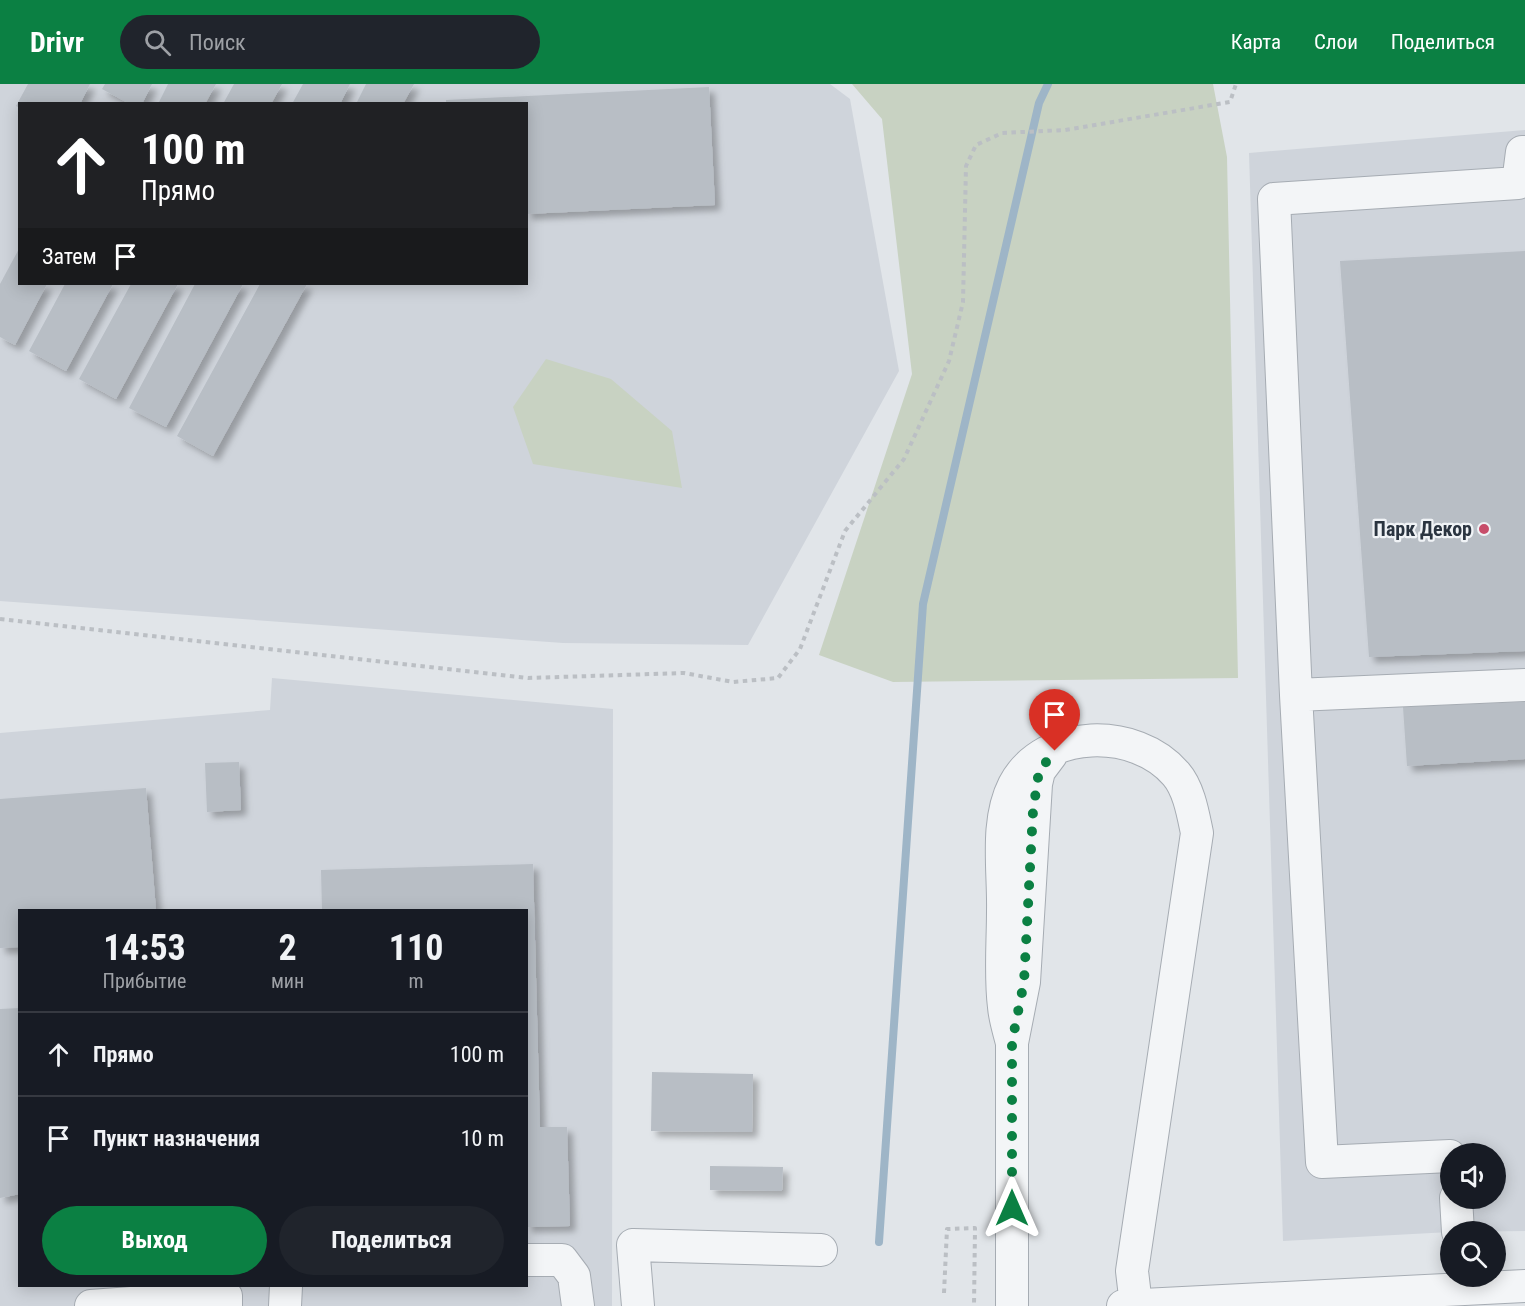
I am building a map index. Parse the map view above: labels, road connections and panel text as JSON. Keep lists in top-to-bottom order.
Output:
{
  "places": ["Парк Декор"],
  "page": {
    "header": "Drivr",
    "search": "Поиск",
    "nav": ["Карта", "Слои", "Поделиться"],
    "turn": ["100 m", "Прямо"],
    "then": "Затем",
    "eta": [
      "14:53",
      "Прибытие",
      "2",
      "мин",
      "110",
      "m"
    ],
    "list": [
      {
        "name": "Прямо",
        "value": "100 m"
      },
      {
        "name": "Пункт назначения",
        "value": "10 m"
      }
    ],
    "buttons": ["Выход", "Поделиться"]
  }
}
